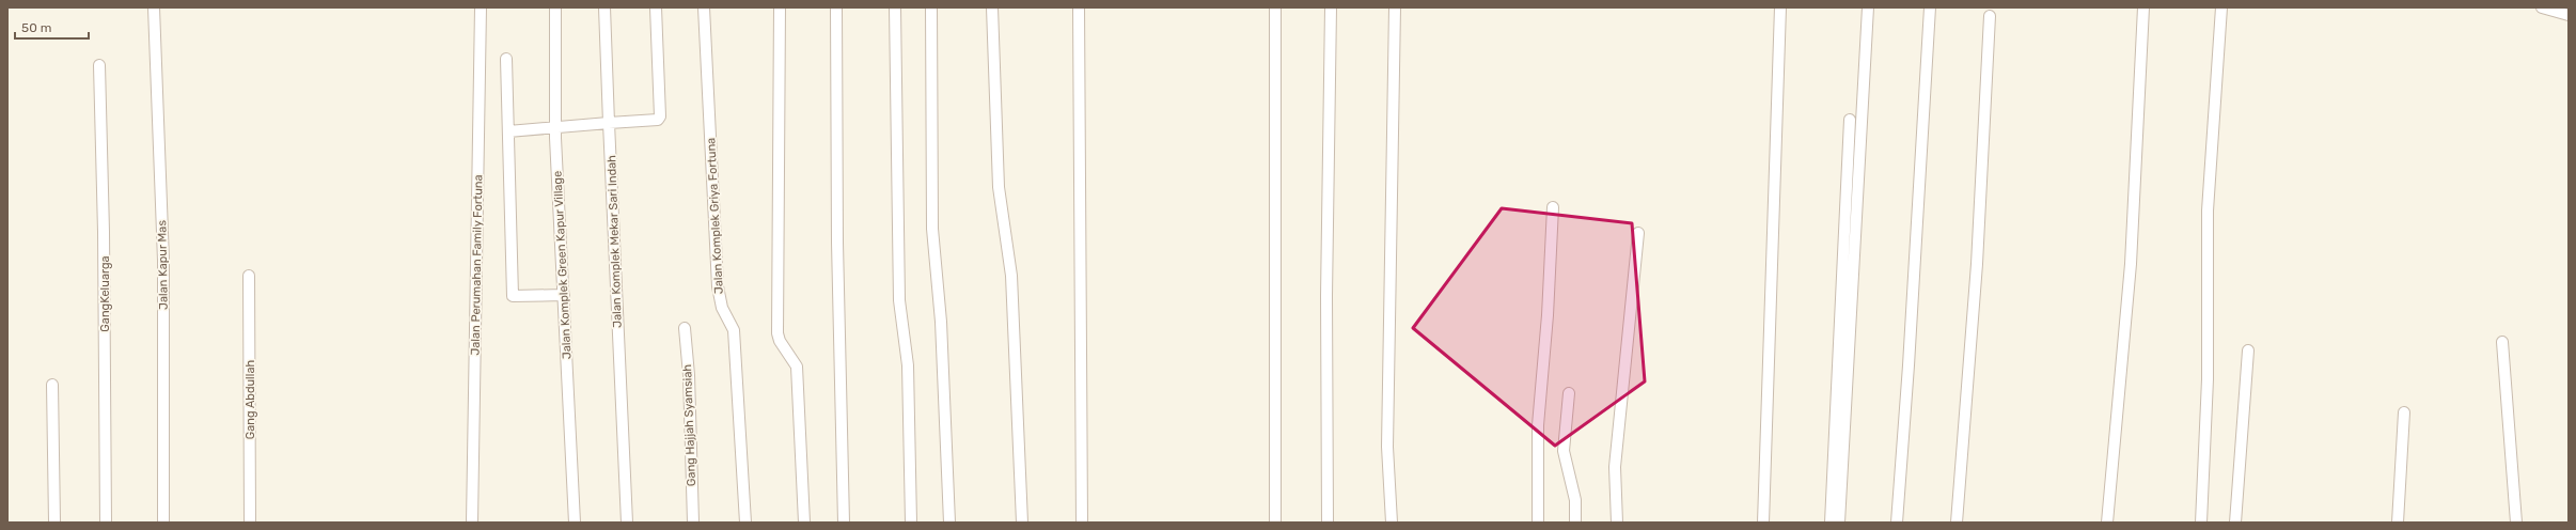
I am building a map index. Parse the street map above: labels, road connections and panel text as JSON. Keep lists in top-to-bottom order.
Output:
{
  "streets": {
    "street": [
      "Jalan Komplek Griya Fortuna",
      "Jalan Komplek Mekar Sari Indah",
      "Jalan Kapur Mas",
      "Jalan Perumahan Family Fortuna",
      "Jalan Komplek Green Kapur Village",
      "GangKeluarga",
      "Gang Abdullah",
      "Gang Hajjah Syamsiah"
    ]
  },
  "scale_bar": "50 m"
}
